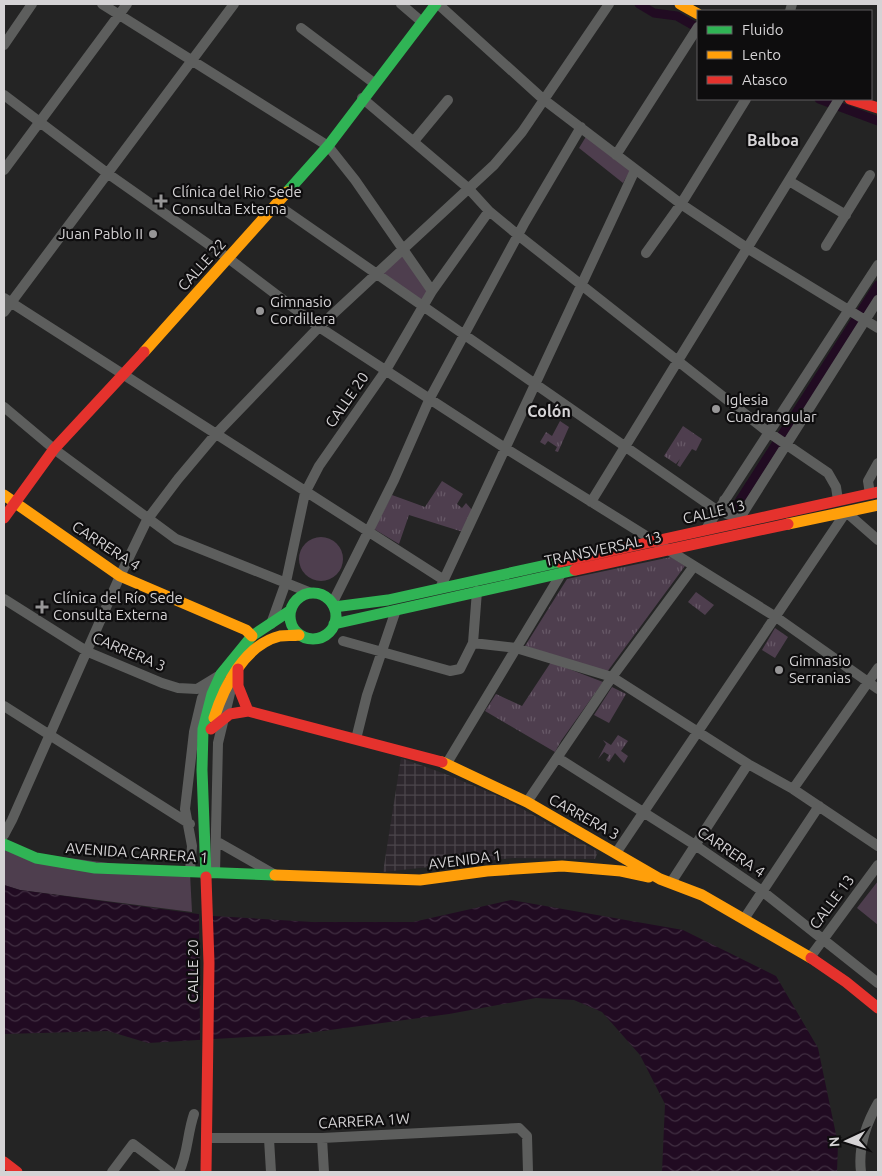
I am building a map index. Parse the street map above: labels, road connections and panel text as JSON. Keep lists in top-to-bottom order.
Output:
{
  "streets": {
    "street": [
      "CALLE 22",
      "CALLE 20",
      "CALLE 13",
      "CARRERA 4",
      "TRANSVERSAL 13",
      "CARRERA 3",
      "AVENIDA CARRERA 1",
      "AVENIDA 1",
      "CARRERA 1W"
    ]
  },
  "crossings": [
    ["CALLE 22", "CARRERA 4"],
    ["CALLE 20", "CARRERA 1W"],
    ["CALLE 13", "CARRERA 4"],
    ["CALLE 13", "CARRERA 3"],
    ["CARRERA 3", "AVENIDA 1"],
    ["AVENIDA CARRERA 1", "AVENIDA 1"]
  ],
  "districts": ["Balboa", "Colón"],
  "places": {
    "health": ["Clínica del Rio Sede Consulta Externa", "Clínica del Río Sede Consulta Externa"],
    "other": [
      "Juan Pablo II",
      "Gimnasio Cordillera",
      "Iglesia Cuadrangular",
      "Gimnasio Serranias"
    ]
  },
  "legend": ["Fluido", "Lento", "Atasco"],
  "north": "left"
}
